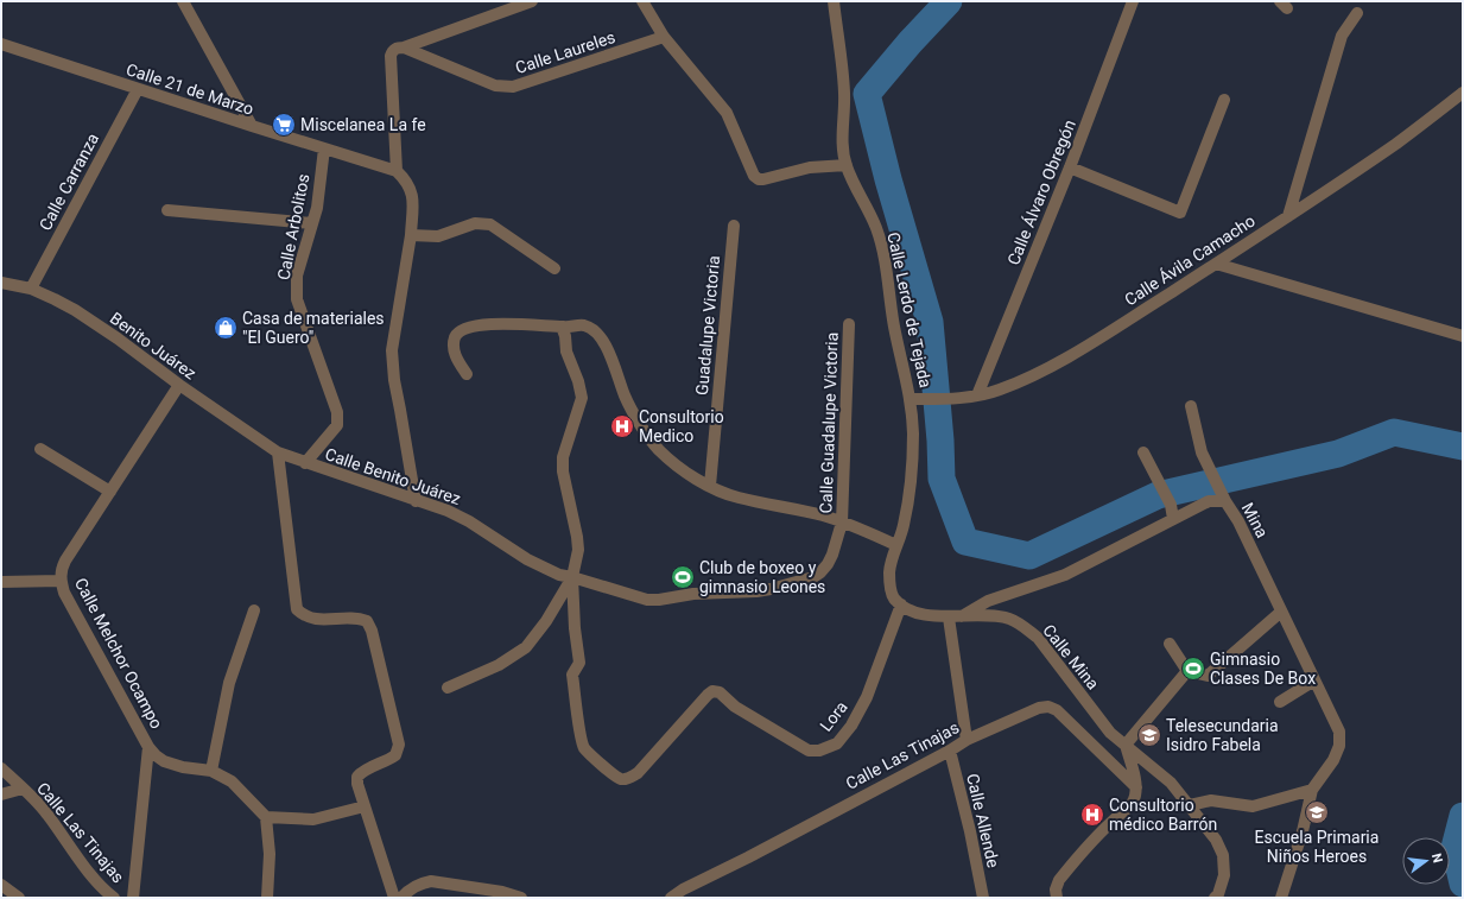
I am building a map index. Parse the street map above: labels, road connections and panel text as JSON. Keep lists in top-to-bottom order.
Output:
{
  "streets": {
    "street": [
      "Calle Laureles",
      "Calle 21 de Marzo",
      "Calle Carranza",
      "Calle Álvaro Obregón",
      "Calle Arbolitos",
      "Calle Ávila Camacho",
      "Calle Lerdo de Tejada",
      "Guadalupe Victoria",
      "Benito Juárez",
      "Calle Guadalupe Victoria",
      "Calle Benito Juárez",
      "Mina",
      "Calle Melchor Ocampo",
      "Calle Mina",
      "Lora",
      "Calle Las Tinajas",
      "Calle Allende"
    ]
  },
  "crossings": [
    ["Calle 21 de Marzo", "Calle Carranza"],
    ["Calle 21 de Marzo", "Calle Arbolitos"],
    ["Calle Carranza", "Benito Juárez"],
    ["Calle Álvaro Obregón", "Calle Ávila Camacho"],
    ["Calle Arbolitos", "Calle Benito Juárez"],
    ["Calle Ávila Camacho", "Calle Lerdo de Tejada"],
    ["Benito Juárez", "Calle Benito Juárez"],
    ["Benito Juárez", "Calle Melchor Ocampo"],
    ["Calle Guadalupe Victoria", "Calle Benito Juárez"],
    ["Calle Benito Juárez", "Lora"],
    ["Mina", "Calle Mina"],
    ["Calle Mina", "Lora"],
    ["Calle Las Tinajas", "Calle Allende"]
  ],
  "places": {
    "supermarket": ["Miscelanea La fe"],
    "shop": ["Casa de materiales \"El Guero\""],
    "hospital": ["Consultorio Medico", "Consultorio médico Barrón"],
    "sports": ["Club de boxeo y gimnasio Leones", "Gimnasio Clases De Box"],
    "school or university": ["Telesecundaria Isidro Fabela", "Escuela Primaria Niños Heroes"]
  },
  "north": "right"
}
